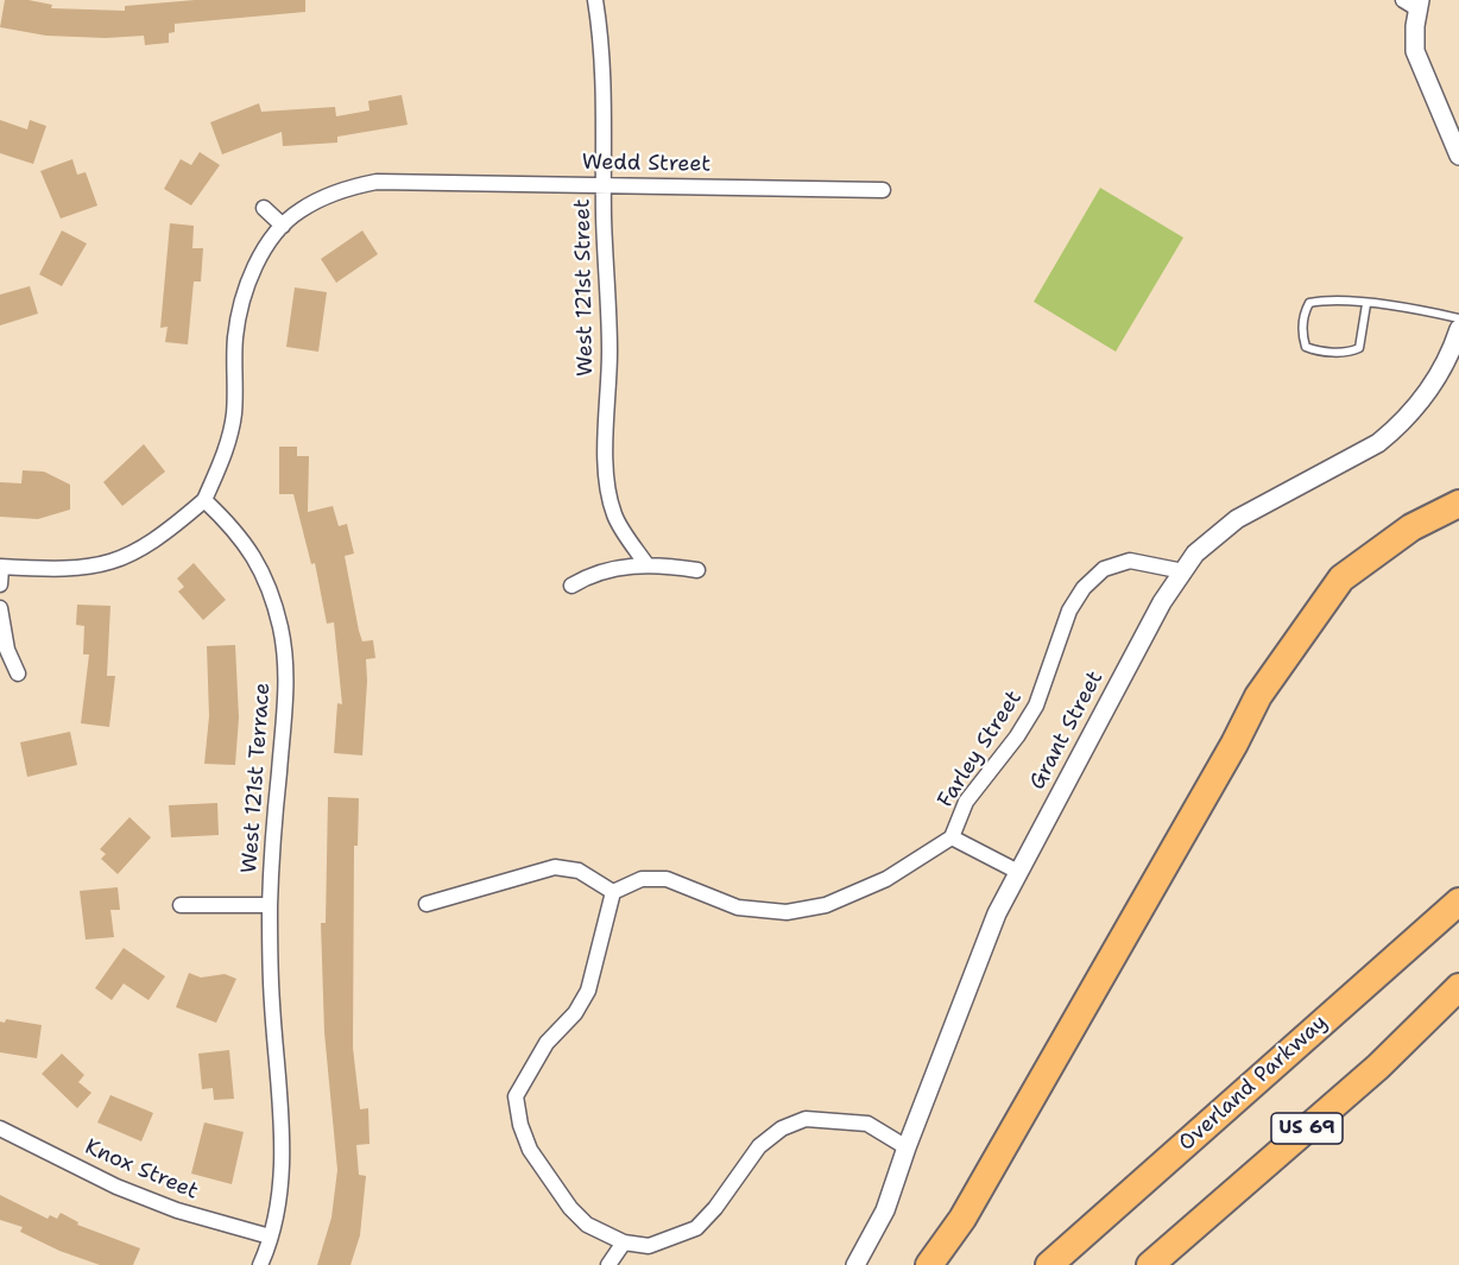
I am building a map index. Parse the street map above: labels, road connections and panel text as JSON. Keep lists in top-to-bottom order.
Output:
{
  "streets": {
    "highway": ["Overland Parkway", "US 69"],
    "street": [
      "Wedd Street",
      "West 121st Street",
      "Grant Street",
      "Farley Street",
      "West 121st Terrace",
      "Knox Street"
    ]
  },
  "crossings": [
    ["Wedd Street", "West 121st Street"],
    ["Grant Street", "Farley Street"],
    ["West 121st Terrace", "Knox Street"]
  ]
}
